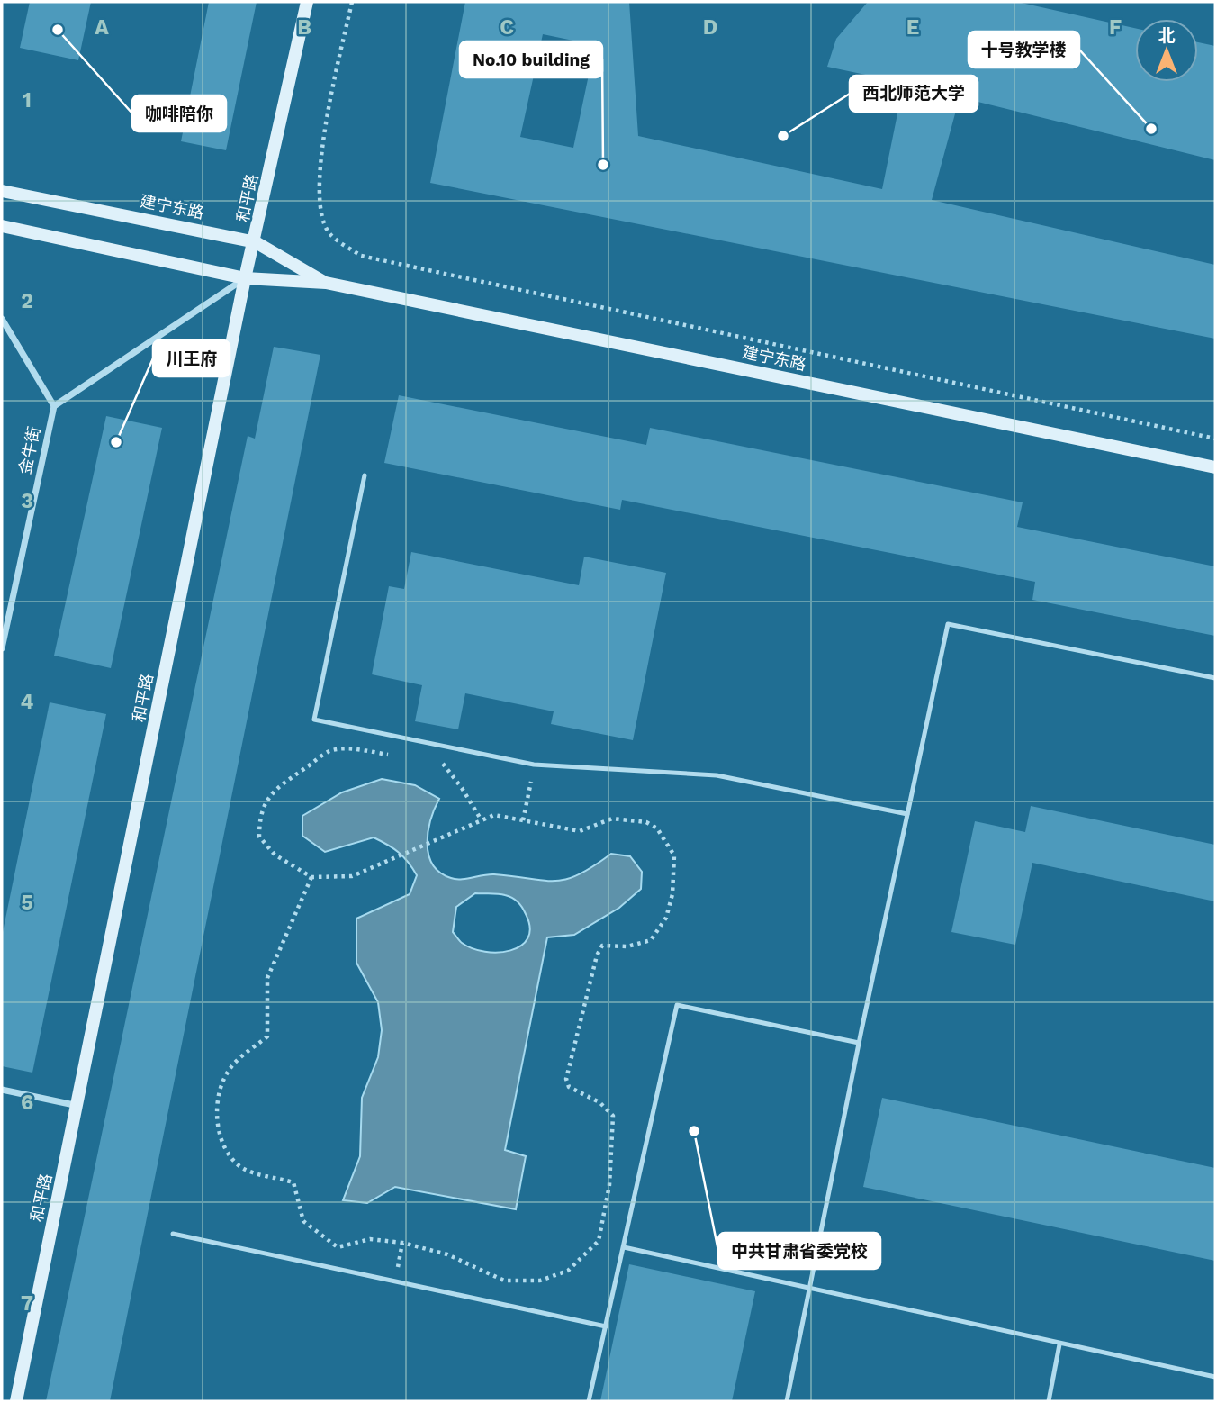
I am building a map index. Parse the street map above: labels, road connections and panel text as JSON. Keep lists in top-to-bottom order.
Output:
{
  "streets": {
    "main road": ["和平路", "建宁东路"],
    "street": ["金牛街"]
  },
  "crossings": [
    ["和平路", "建宁东路"]
  ],
  "places": [
    "咖啡陪你",
    "十号教学楼",
    "西北师范大学",
    "No.10 building",
    "川王府",
    "中共甘肃省委党校"
  ],
  "north": "top",
  "grid": {
    "columns": [
      "A",
      "B",
      "C",
      "D",
      "E",
      "F"
    ],
    "rows": [
      "1",
      "2",
      "3",
      "4",
      "5",
      "6",
      "7"
    ]
  }
}
